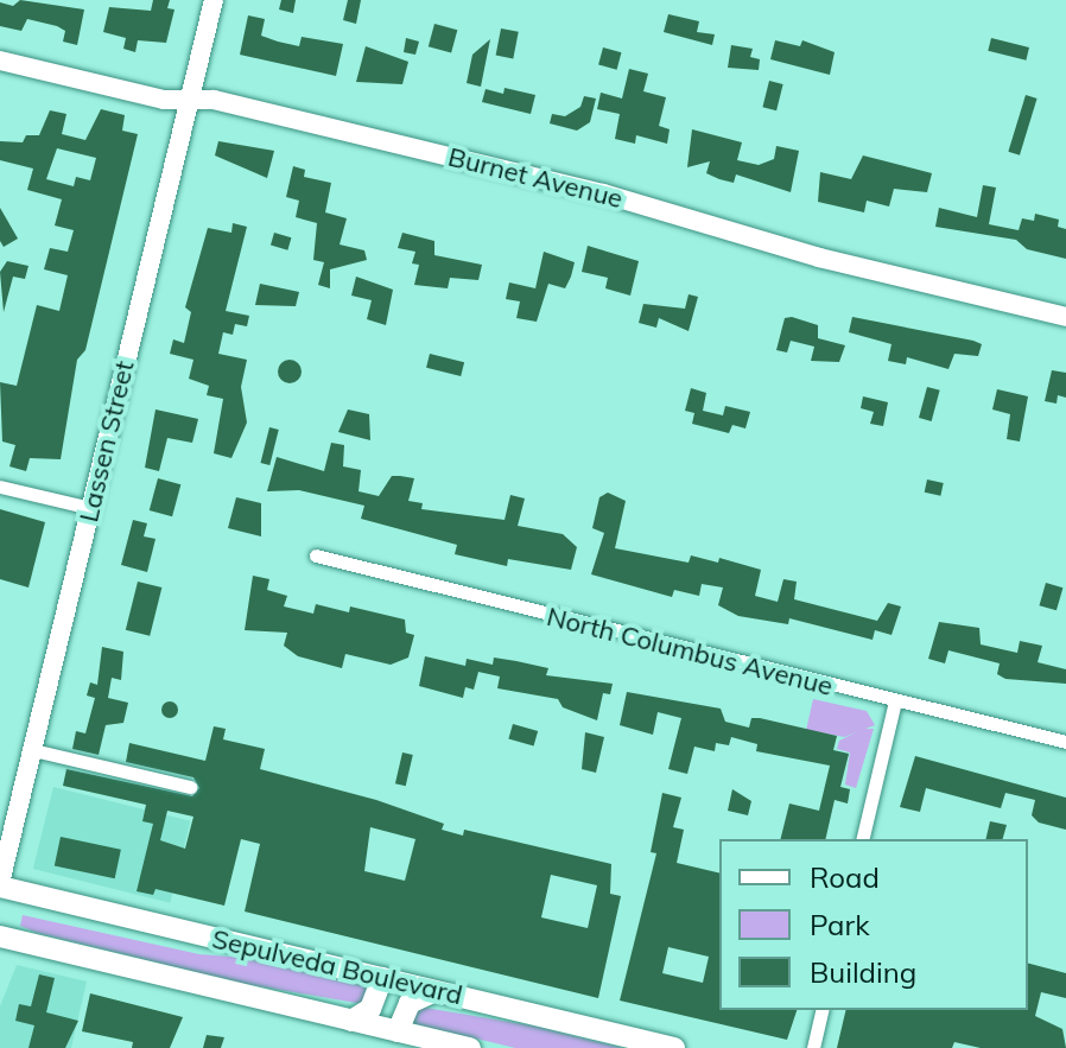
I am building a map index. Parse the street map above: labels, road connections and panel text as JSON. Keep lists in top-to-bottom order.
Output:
{
  "streets": {
    "main road": ["Sepulveda Boulevard"],
    "street": ["Burnet Avenue", "Lassen Street", "North Columbus Avenue"]
  },
  "crossings": [
    ["Burnet Avenue", "Lassen Street"],
    ["Lassen Street", "Sepulveda Boulevard"]
  ],
  "legend": ["Road", "Park", "Building"]
}
